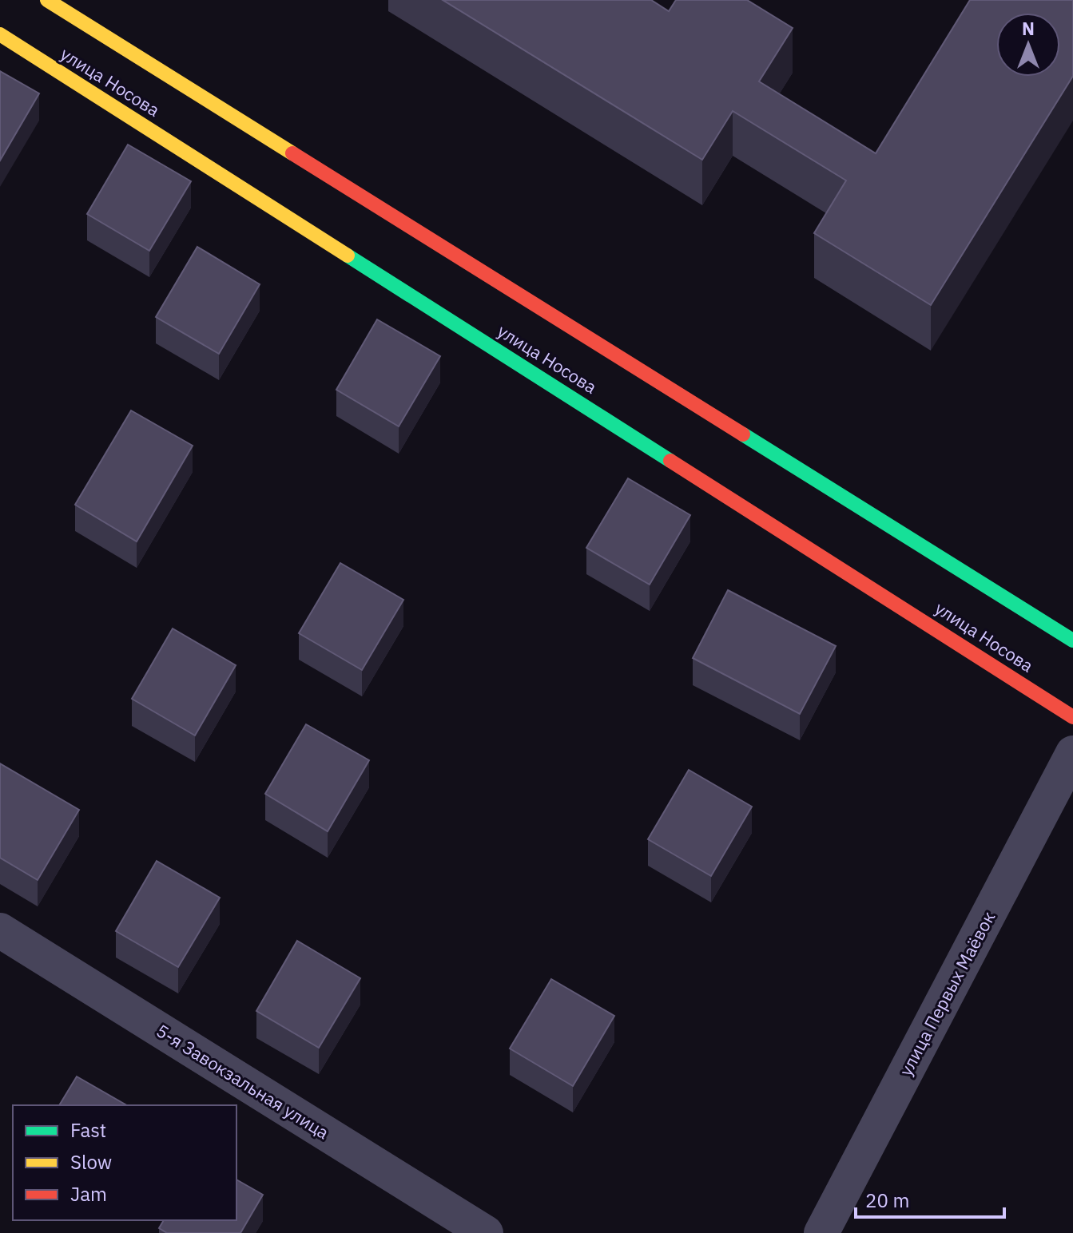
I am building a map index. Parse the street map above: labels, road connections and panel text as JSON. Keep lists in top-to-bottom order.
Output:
{
  "streets": {
    "main road": ["улица Носова"],
    "street": ["улица Первых Маёвок", "5-я Завокзальная улица"]
  },
  "legend": ["Fast", "Slow", "Jam"],
  "scale_bar": "20 m",
  "north": "top"
}
